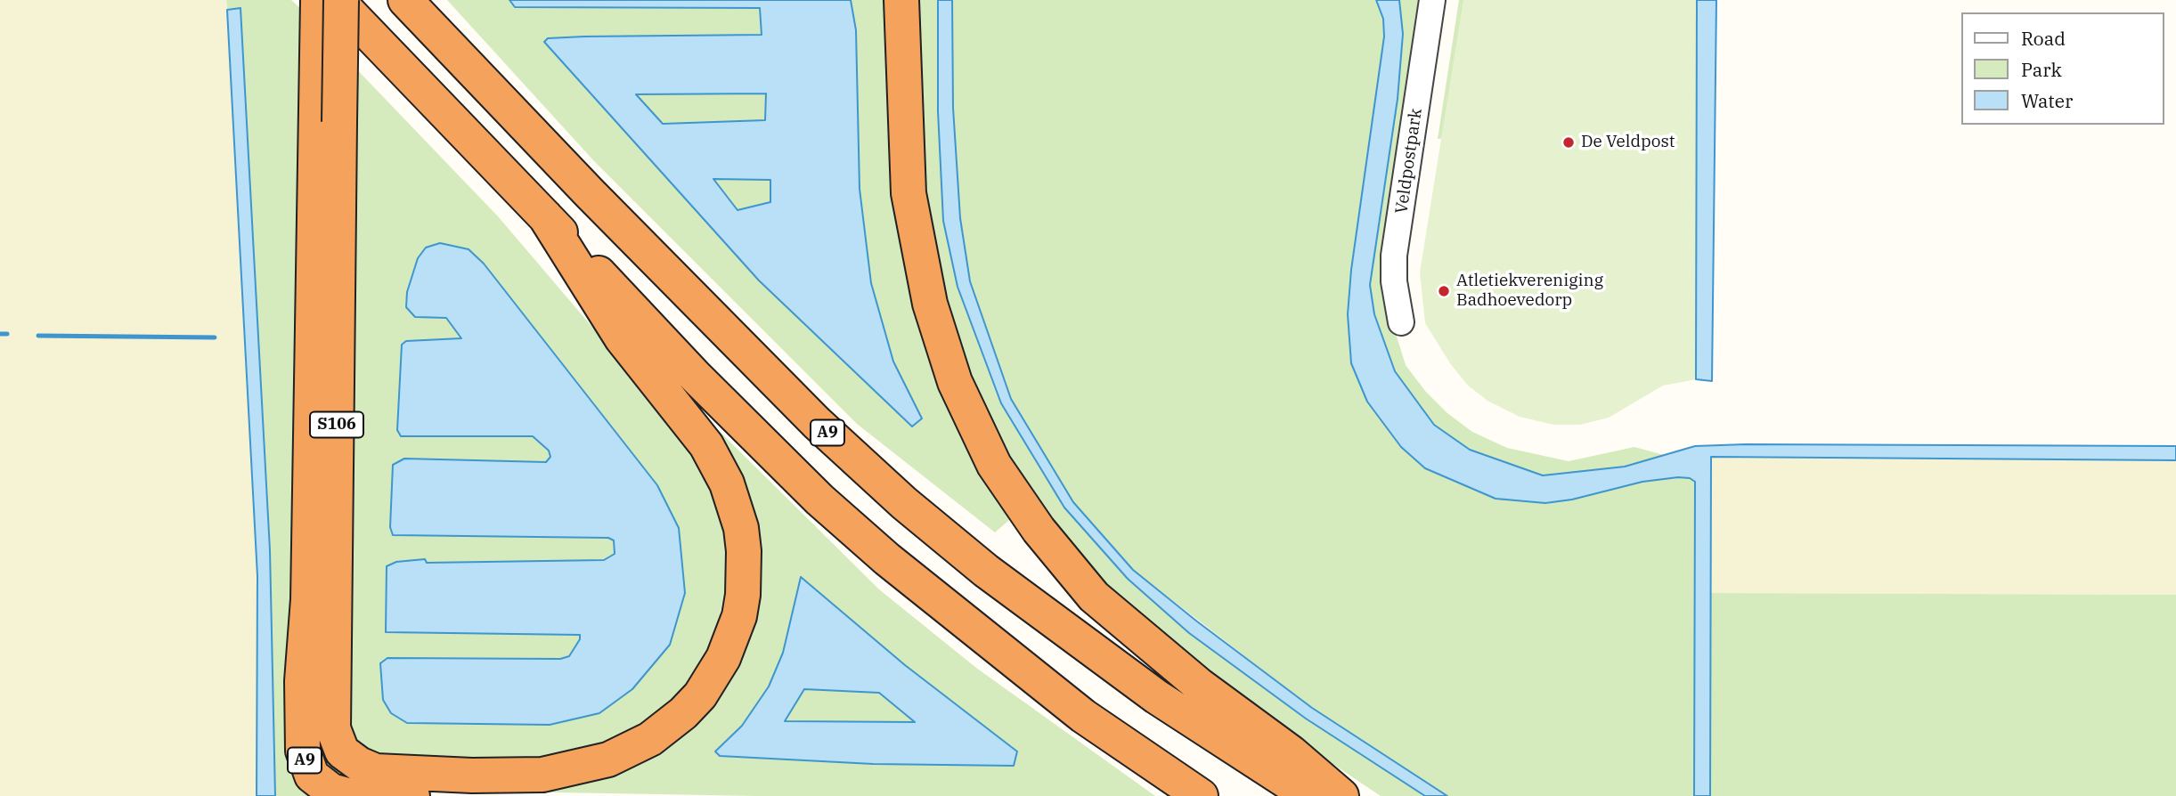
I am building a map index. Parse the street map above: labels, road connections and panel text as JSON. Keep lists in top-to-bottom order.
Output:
{
  "streets": {
    "highway": ["S106", "A9"],
    "street": ["Veldpostpark"]
  },
  "crossings": [
    ["S106", "A9"]
  ],
  "places": ["De Veldpost", "Atletiekvereniging Badhoevedorp"],
  "legend": ["Road", "Park", "Water"]
}
